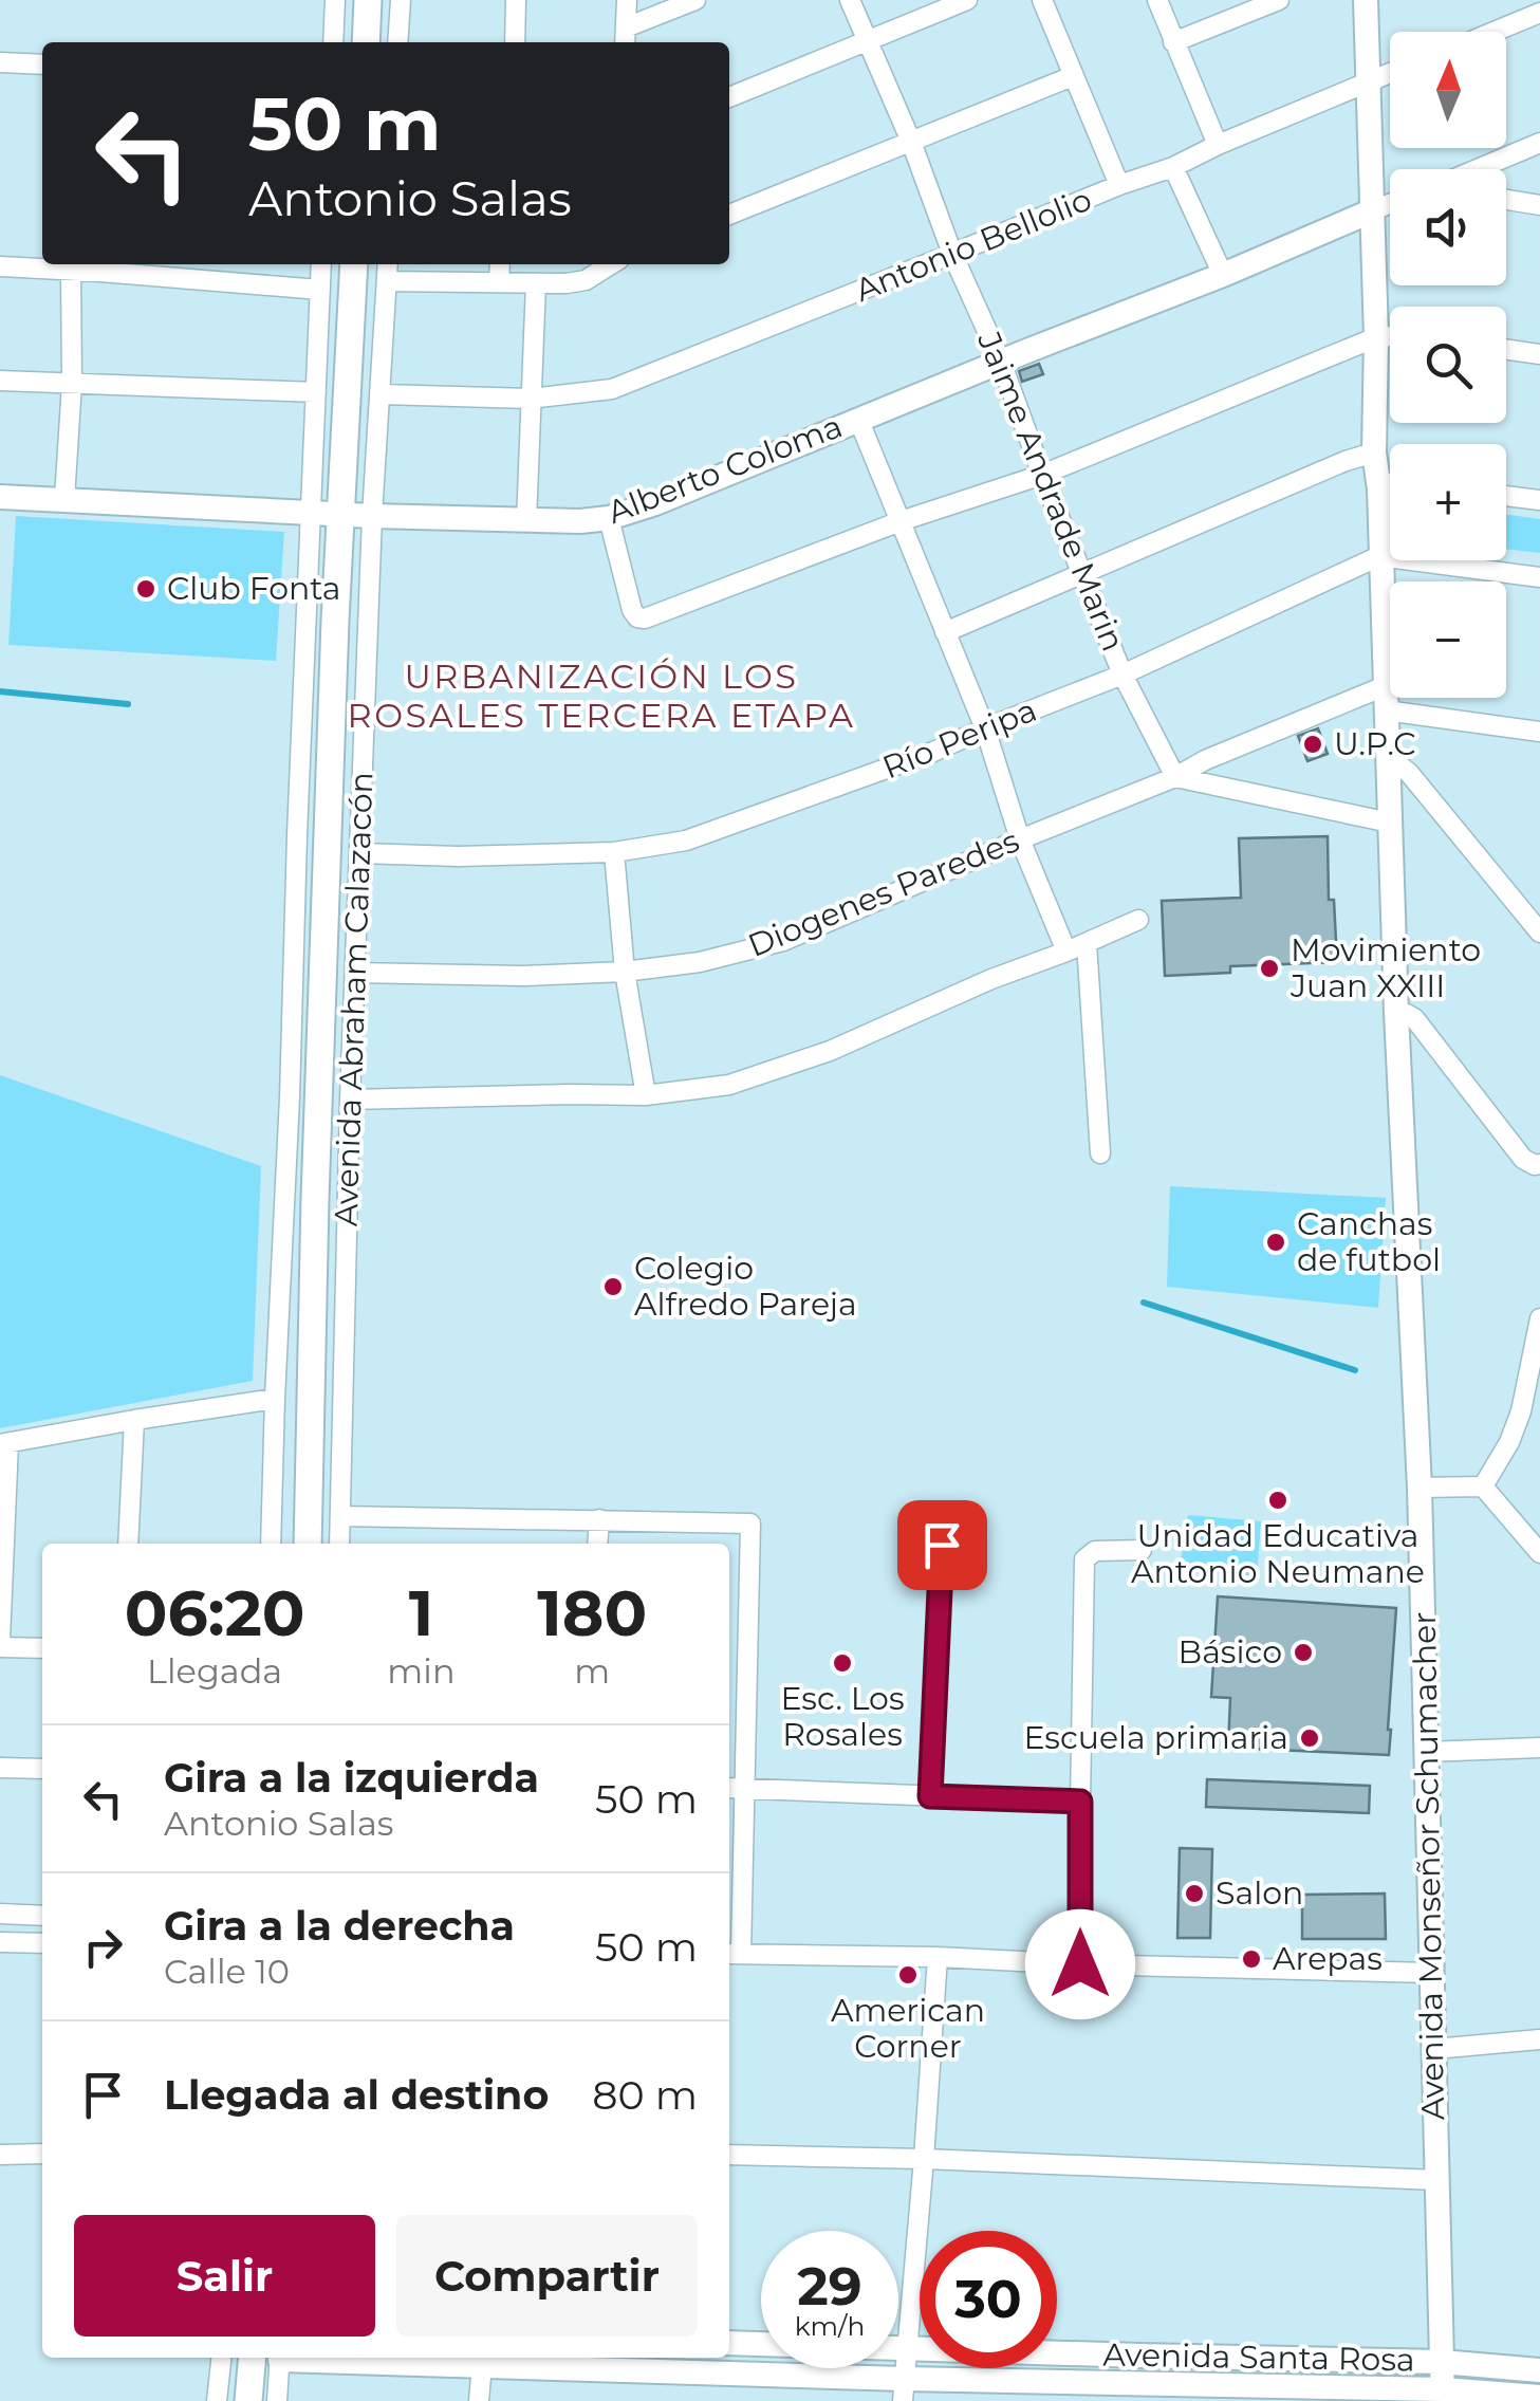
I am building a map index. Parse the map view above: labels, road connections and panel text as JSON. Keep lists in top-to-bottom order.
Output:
{
  "streets": {
    "main road": ["Avenida Abraham Calazacón"],
    "street": [
      "Antonio Bellolio",
      "Alberto Coloma",
      "Jaime Andrade Marin",
      "Río Peripa",
      "Diogenes Paredes",
      "Avenida Monseñor Schumacher",
      "Avenida Santa Rosa"
    ]
  },
  "crossings": [
    ["Antonio Bellolio", "Jaime Andrade Marin"],
    ["Antonio Bellolio", "Avenida Abraham Calazacón"],
    ["Antonio Bellolio", "Avenida Monseñor Schumacher"],
    ["Alberto Coloma", "Jaime Andrade Marin"],
    ["Alberto Coloma", "Avenida Abraham Calazacón"],
    ["Alberto Coloma", "Avenida Monseñor Schumacher"],
    ["Jaime Andrade Marin", "Río Peripa"],
    ["Jaime Andrade Marin", "Diogenes Paredes"],
    ["Río Peripa", "Avenida Abraham Calazacón"],
    ["Río Peripa", "Avenida Monseñor Schumacher"],
    ["Diogenes Paredes", "Avenida Abraham Calazacón"],
    ["Diogenes Paredes", "Avenida Monseñor Schumacher"],
    ["Avenida Monseñor Schumacher", "Avenida Santa Rosa"]
  ],
  "districts": ["URBANIZACIÓN LOS ROSALES TERCERA ETAPA"],
  "places": [
    "Club Fonta",
    "U.P.C",
    "Movimiento Juan XXIII",
    "Canchas de futbol",
    "Colegio Alfredo Pareja",
    "Unidad Educativa Antonio Neumane",
    "Básico",
    "Esc. Los Rosales",
    "Escuela primaria",
    "Salon",
    "Arepas",
    "American Corner"
  ],
  "north": "top",
  "page": {
    "map_buttons": ["+", "−"],
    "turn": ["50 m", "Antonio Salas"],
    "eta": [
      "06:20",
      "Llegada",
      "1",
      "min",
      "180",
      "m"
    ],
    "list": [
      {
        "name": "Gira a la izquierda",
        "note": "Antonio Salas",
        "value": "50 m"
      },
      {
        "name": "Gira a la derecha",
        "note": "Calle 10",
        "value": "50 m"
      },
      {
        "name": "Llegada al destino",
        "value": "80 m"
      }
    ],
    "buttons": ["Salir", "Compartir"],
    "speed": "29 km/h",
    "limit": "30"
  }
}
